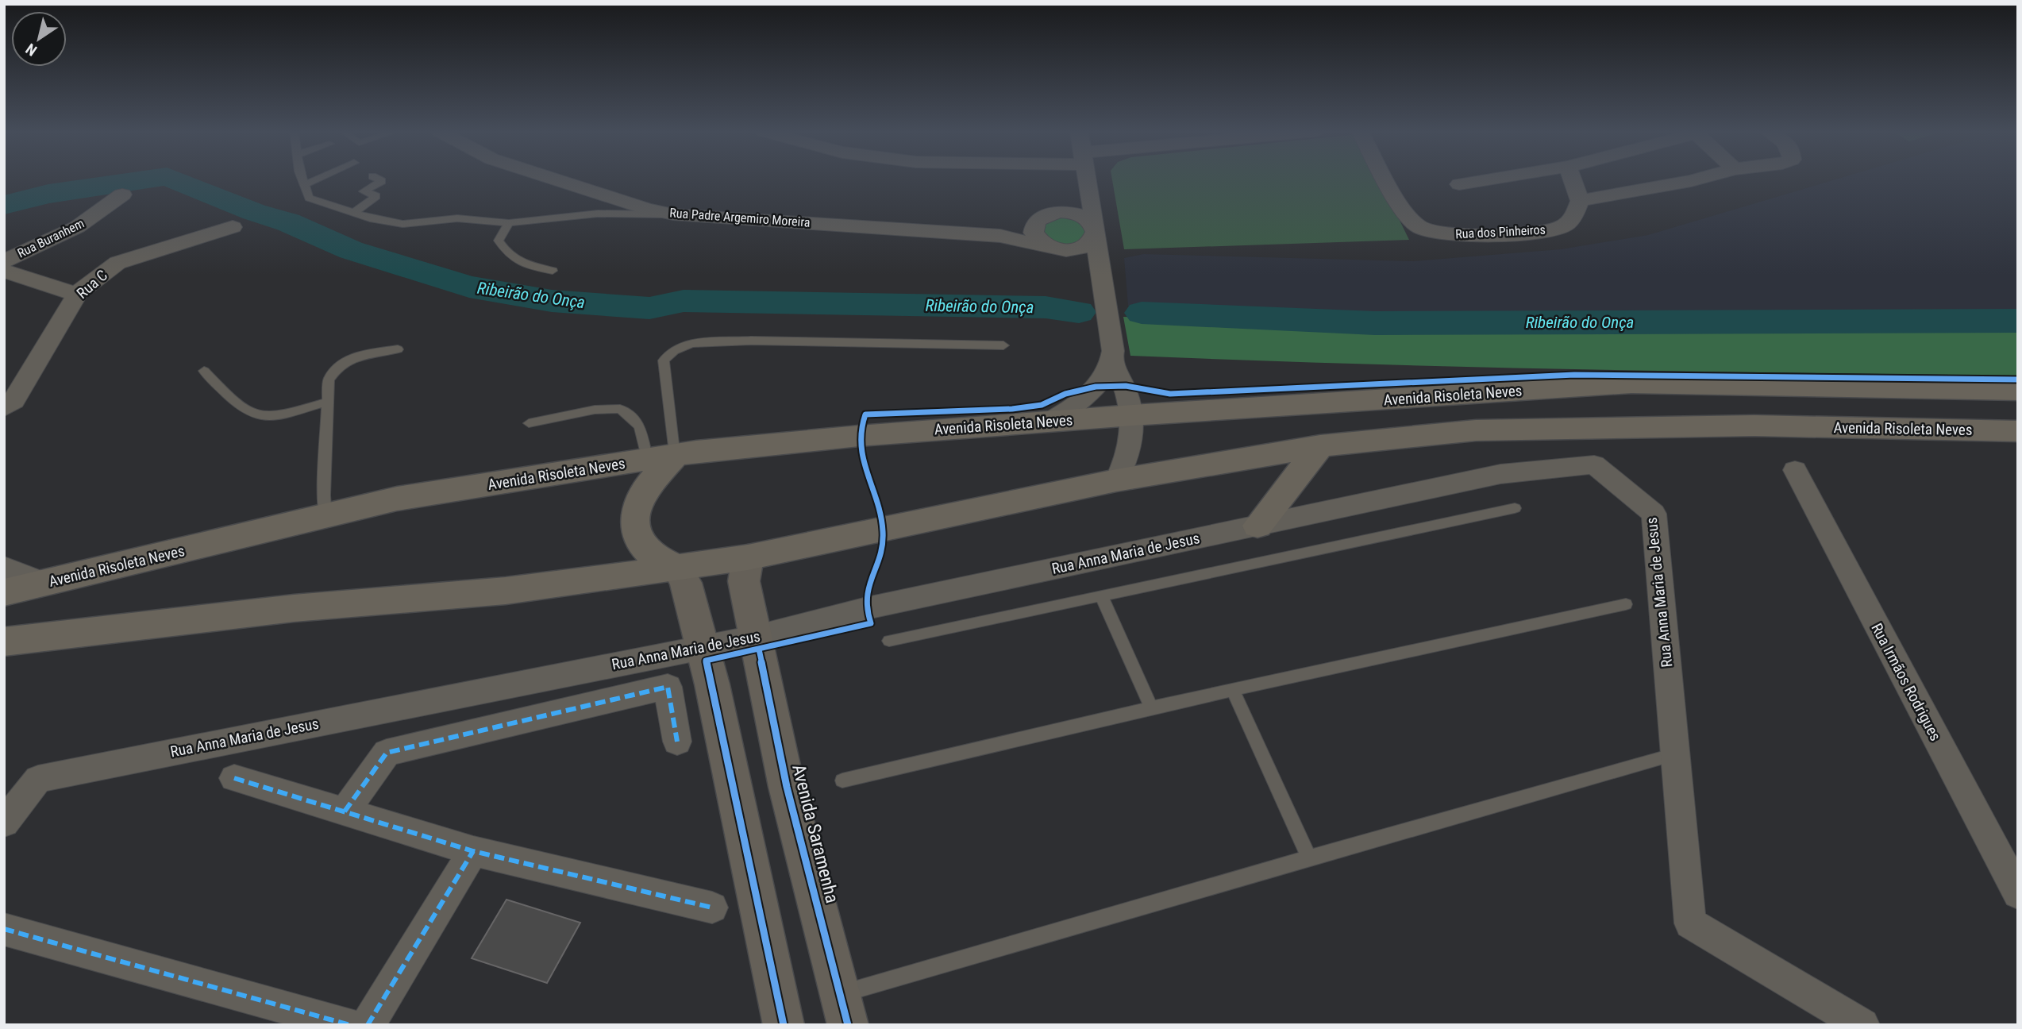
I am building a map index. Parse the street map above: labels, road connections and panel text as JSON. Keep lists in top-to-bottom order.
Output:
{
  "streets": {
    "highway": ["Avenida Risoleta Neves"],
    "main road": ["Avenida Saramenha"],
    "street": [
      "Rua Padre Argemiro Moreira",
      "Rua dos Pinheiros",
      "Rua Buranhem",
      "Rua C",
      "Rua Anna Maria de Jesus",
      "Rua Irmãos Rodrigues"
    ]
  },
  "crossings": [
    ["Rua Buranhem", "Rua C"],
    ["Avenida Risoleta Neves", "Avenida Saramenha"],
    ["Rua Anna Maria de Jesus", "Avenida Saramenha"]
  ],
  "water": ["Ribeirão do Onça"],
  "north": "bottom left"
}
